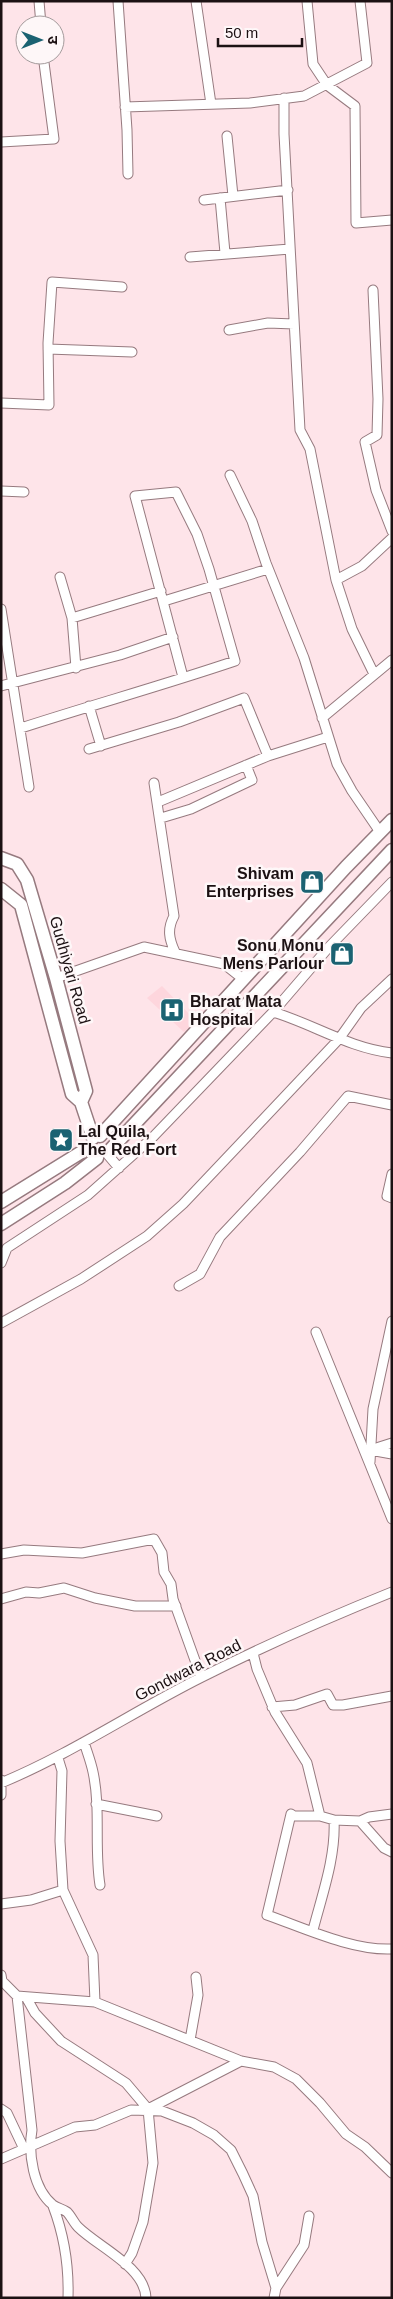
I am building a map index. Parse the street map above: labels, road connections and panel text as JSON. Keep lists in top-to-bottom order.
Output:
{
  "streets": {
    "street": ["Gudhiyari Road", "Gondwara Road"]
  },
  "places": {
    "shop": ["Shivam Enterprises", "Sonu Monu Mens Parlour"],
    "hospital": ["Bharat Mata Hospital"],
    "place": ["Lal Quila, The Red Fort"]
  },
  "scale_bar": "50 m",
  "north": "right"
}
